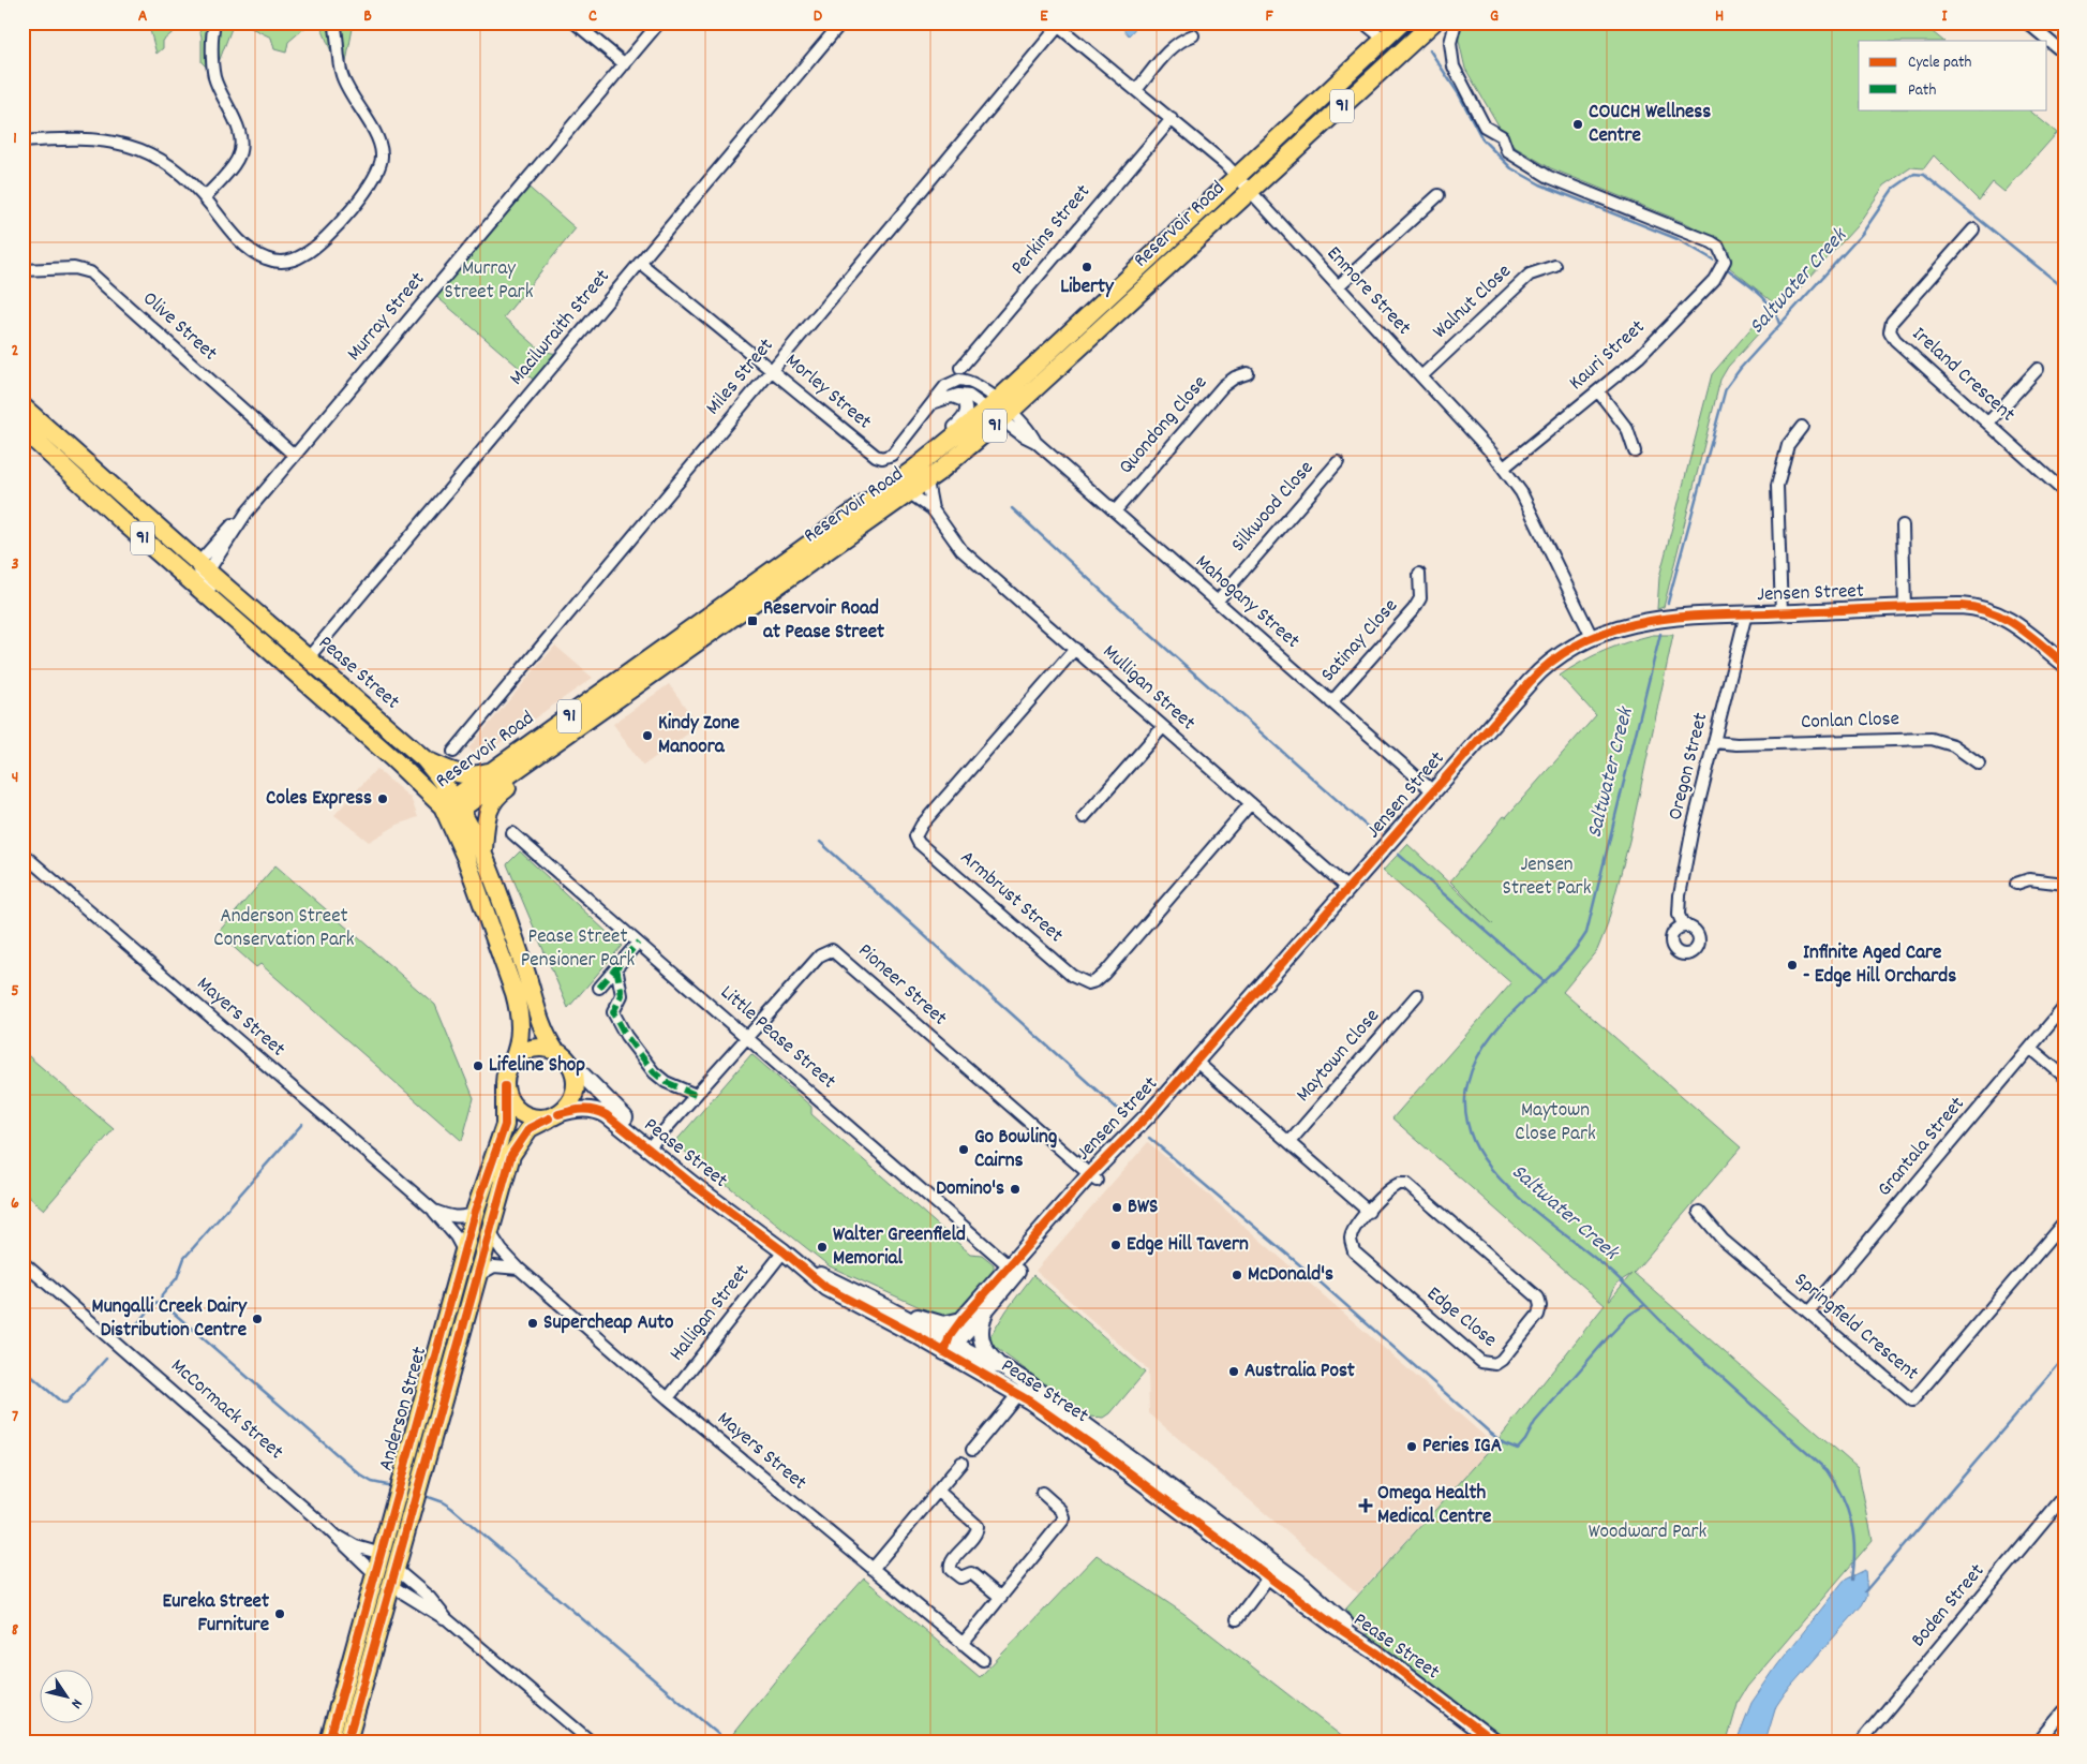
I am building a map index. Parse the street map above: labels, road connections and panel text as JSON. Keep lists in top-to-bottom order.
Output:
{
  "streets": {
    "main road": [
      "91",
      "Reservoir Road",
      "Pease Street",
      "Anderson Street",
      "McCormack Street"
    ],
    "street": [
      "Perkins Street",
      "Enmore Street",
      "Walnut Close",
      "Murray Street",
      "Olive Street",
      "Macilwraith Street",
      "Kauri Street",
      "Ireland Crescent",
      "Miles Street",
      "Morley Street",
      "Quondong Close",
      "Silkwood Close",
      "Jensen Street",
      "Mahogany Street",
      "Satinay Close",
      "Mulligan Street",
      "Conlan Close",
      "Oregon Street",
      "Armbrust Street",
      "Pioneer Street",
      "Mayers Street",
      "Little Pease Street",
      "Maytown Close",
      "Grantala Street",
      "Halligan Street",
      "Edge Close",
      "Springfield Crescent",
      "Boden Street"
    ]
  },
  "crossings": [
    ["91", "Reservoir Road"],
    ["91", "Pease Street"],
    ["Reservoir Road", "Enmore Street"],
    ["Reservoir Road", "Morley Street"],
    ["Reservoir Road", "Mahogany Street"],
    ["Reservoir Road", "Pease Street"],
    ["Reservoir Road", "Mulligan Street"],
    ["Perkins Street", "Enmore Street"],
    ["Enmore Street", "Walnut Close"],
    ["Enmore Street", "Kauri Street"],
    ["Enmore Street", "Miles Street"],
    ["Enmore Street", "Jensen Street"],
    ["Murray Street", "Olive Street"],
    ["Murray Street", "Pease Street"],
    ["Macilwraith Street", "Morley Street"],
    ["Macilwraith Street", "Pease Street"],
    ["Miles Street", "Morley Street"],
    ["Morley Street", "Mahogany Street"],
    ["Quondong Close", "Mahogany Street"],
    ["Silkwood Close", "Mahogany Street"],
    ["Jensen Street", "Mahogany Street"],
    ["Jensen Street", "Pease Street"],
    ["Jensen Street", "Mulligan Street"],
    ["Jensen Street", "Oregon Street"],
    ["Jensen Street", "Pioneer Street"],
    ["Jensen Street", "Little Pease Street"],
    ["Mahogany Street", "Satinay Close"],
    ["Pease Street", "Pioneer Street"],
    ["Pease Street", "Halligan Street"],
    ["Pease Street", "Anderson Street"],
    ["Mulligan Street", "Armbrust Street"],
    ["Conlan Close", "Oregon Street"],
    ["Pioneer Street", "Little Pease Street"],
    ["Mayers Street", "Halligan Street"],
    ["Mayers Street", "Anderson Street"],
    ["Grantala Street", "Springfield Crescent"],
    ["Anderson Street", "McCormack Street"]
  ],
  "water": ["Saltwater Creek"],
  "parks": [
    "Murray Street Park",
    "Jensen Street Park",
    "Anderson Street Conservation Park",
    "Pease Street Pensioner Park",
    "Maytown Close Park",
    "Woodward Park"
  ],
  "places": {
    "other": [
      "COUCH Wellness Centre",
      "Liberty",
      "Kindy Zone Manoora",
      "Coles Express",
      "Infinite Aged Care - Edge Hill Orchards",
      "Lifeline Shop",
      "Go Bowling Cairns",
      "Domino's",
      "BWS",
      "Edge Hill Tavern",
      "Walter Greenfield Memorial",
      "McDonald's",
      "Mungalli Creek Dairy Distribution Centre",
      "Supercheap Auto",
      "Australia Post",
      "Peries IGA",
      "Eureka Street Furniture"
    ],
    "transit": ["Reservoir Road at Pease Street"],
    "health": ["Omega Health Medical Centre"]
  },
  "legend": ["Cycle path", "Path"],
  "north": "bottom right",
  "grid": {
    "columns": [
      "A",
      "B",
      "C",
      "D",
      "E",
      "F",
      "G",
      "H",
      "I"
    ],
    "rows": [
      "1",
      "2",
      "3",
      "4",
      "5",
      "6",
      "7",
      "8"
    ]
  }
}
